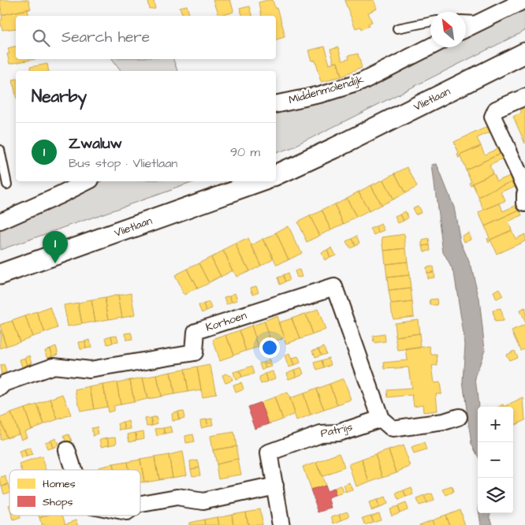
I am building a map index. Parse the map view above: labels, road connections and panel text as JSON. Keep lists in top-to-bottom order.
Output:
{
  "streets": {
    "street": [
      "Middenmolendijk",
      "Vlietlaan",
      "Korhoen",
      "Patrijs"
    ]
  },
  "crossings": [
    ["Korhoen", "Patrijs"]
  ],
  "legend": ["Homes", "Shops"],
  "north": "top left",
  "page": {
    "search": "Search here",
    "heading": "Nearby",
    "list": [
      {
        "mark": "1",
        "name": "Zwaluw",
        "note": "Bus stop · Vlietlaan",
        "value": "90 m"
      }
    ],
    "pins": "1",
    "map_buttons": ["+", "−"]
  }
}
